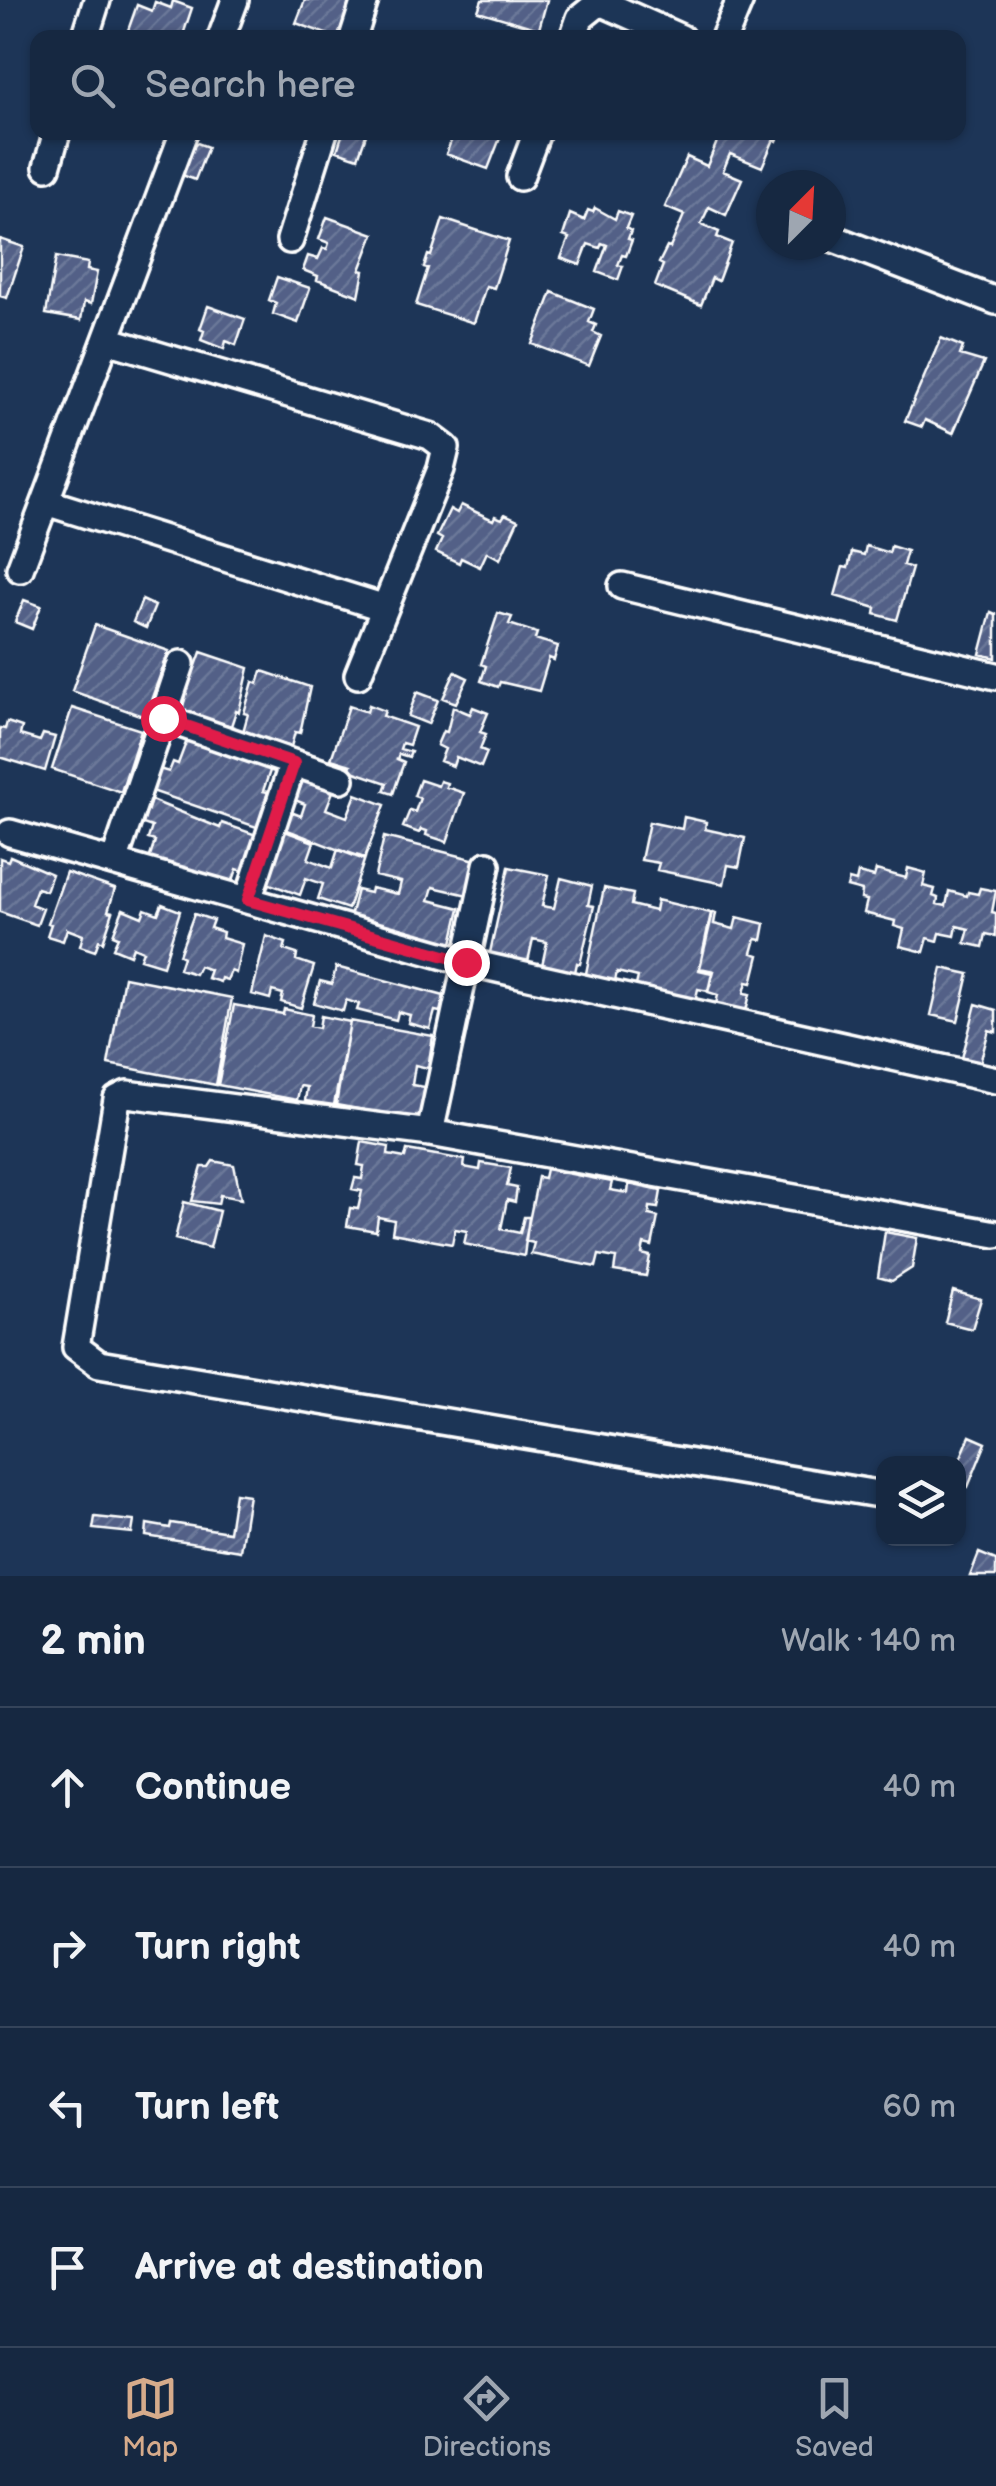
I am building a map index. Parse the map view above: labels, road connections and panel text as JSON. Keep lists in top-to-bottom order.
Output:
{
  "north": "top right",
  "page": {
    "search": "Search here",
    "heading": ["2 min", "Walk · 140 m"],
    "list": [
      ["Continue", "40 m"],
      ["Turn right", "40 m"],
      ["Turn left", "60 m"],
      "Arrive at destination"
    ],
    "nav": ["Map", "Directions", "Saved"]
  }
}
